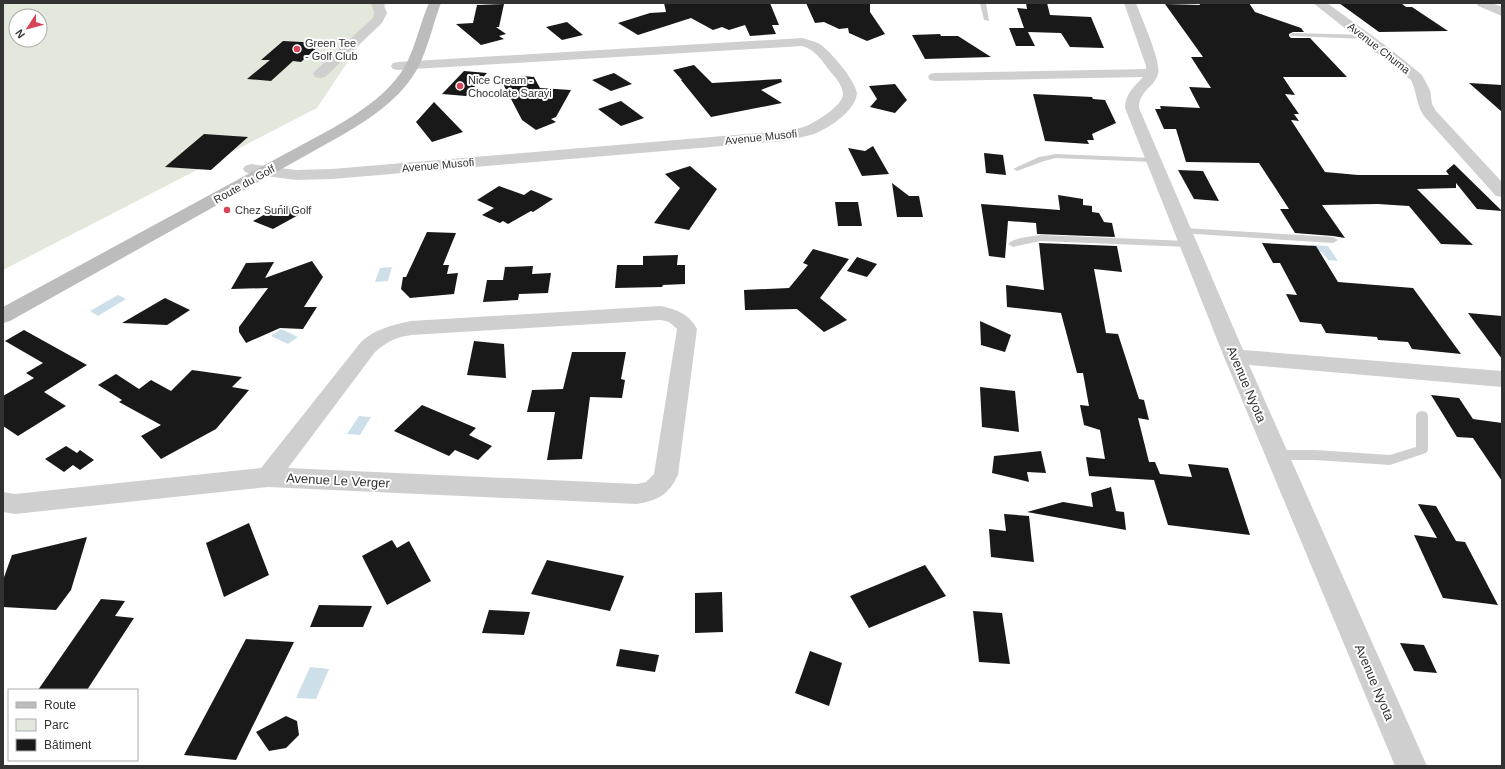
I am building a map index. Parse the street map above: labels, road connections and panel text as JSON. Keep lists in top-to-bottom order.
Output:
{
  "streets": {
    "main road": ["Route du Golf"],
    "street": [
      "Avenue Chuma",
      "Avenue Musofi",
      "Avenue Nyota",
      "Avenue Le Verger"
    ]
  },
  "crossings": [
    ["Avenue Musofi", "Route du Golf"]
  ],
  "places": ["Green Tee - Golf Club", "Nice Cream - Chocolate Sarayi", "Chez Sunil Golf"],
  "legend": ["Route", "Parc", "Bâtiment"],
  "north": "bottom left"
}
